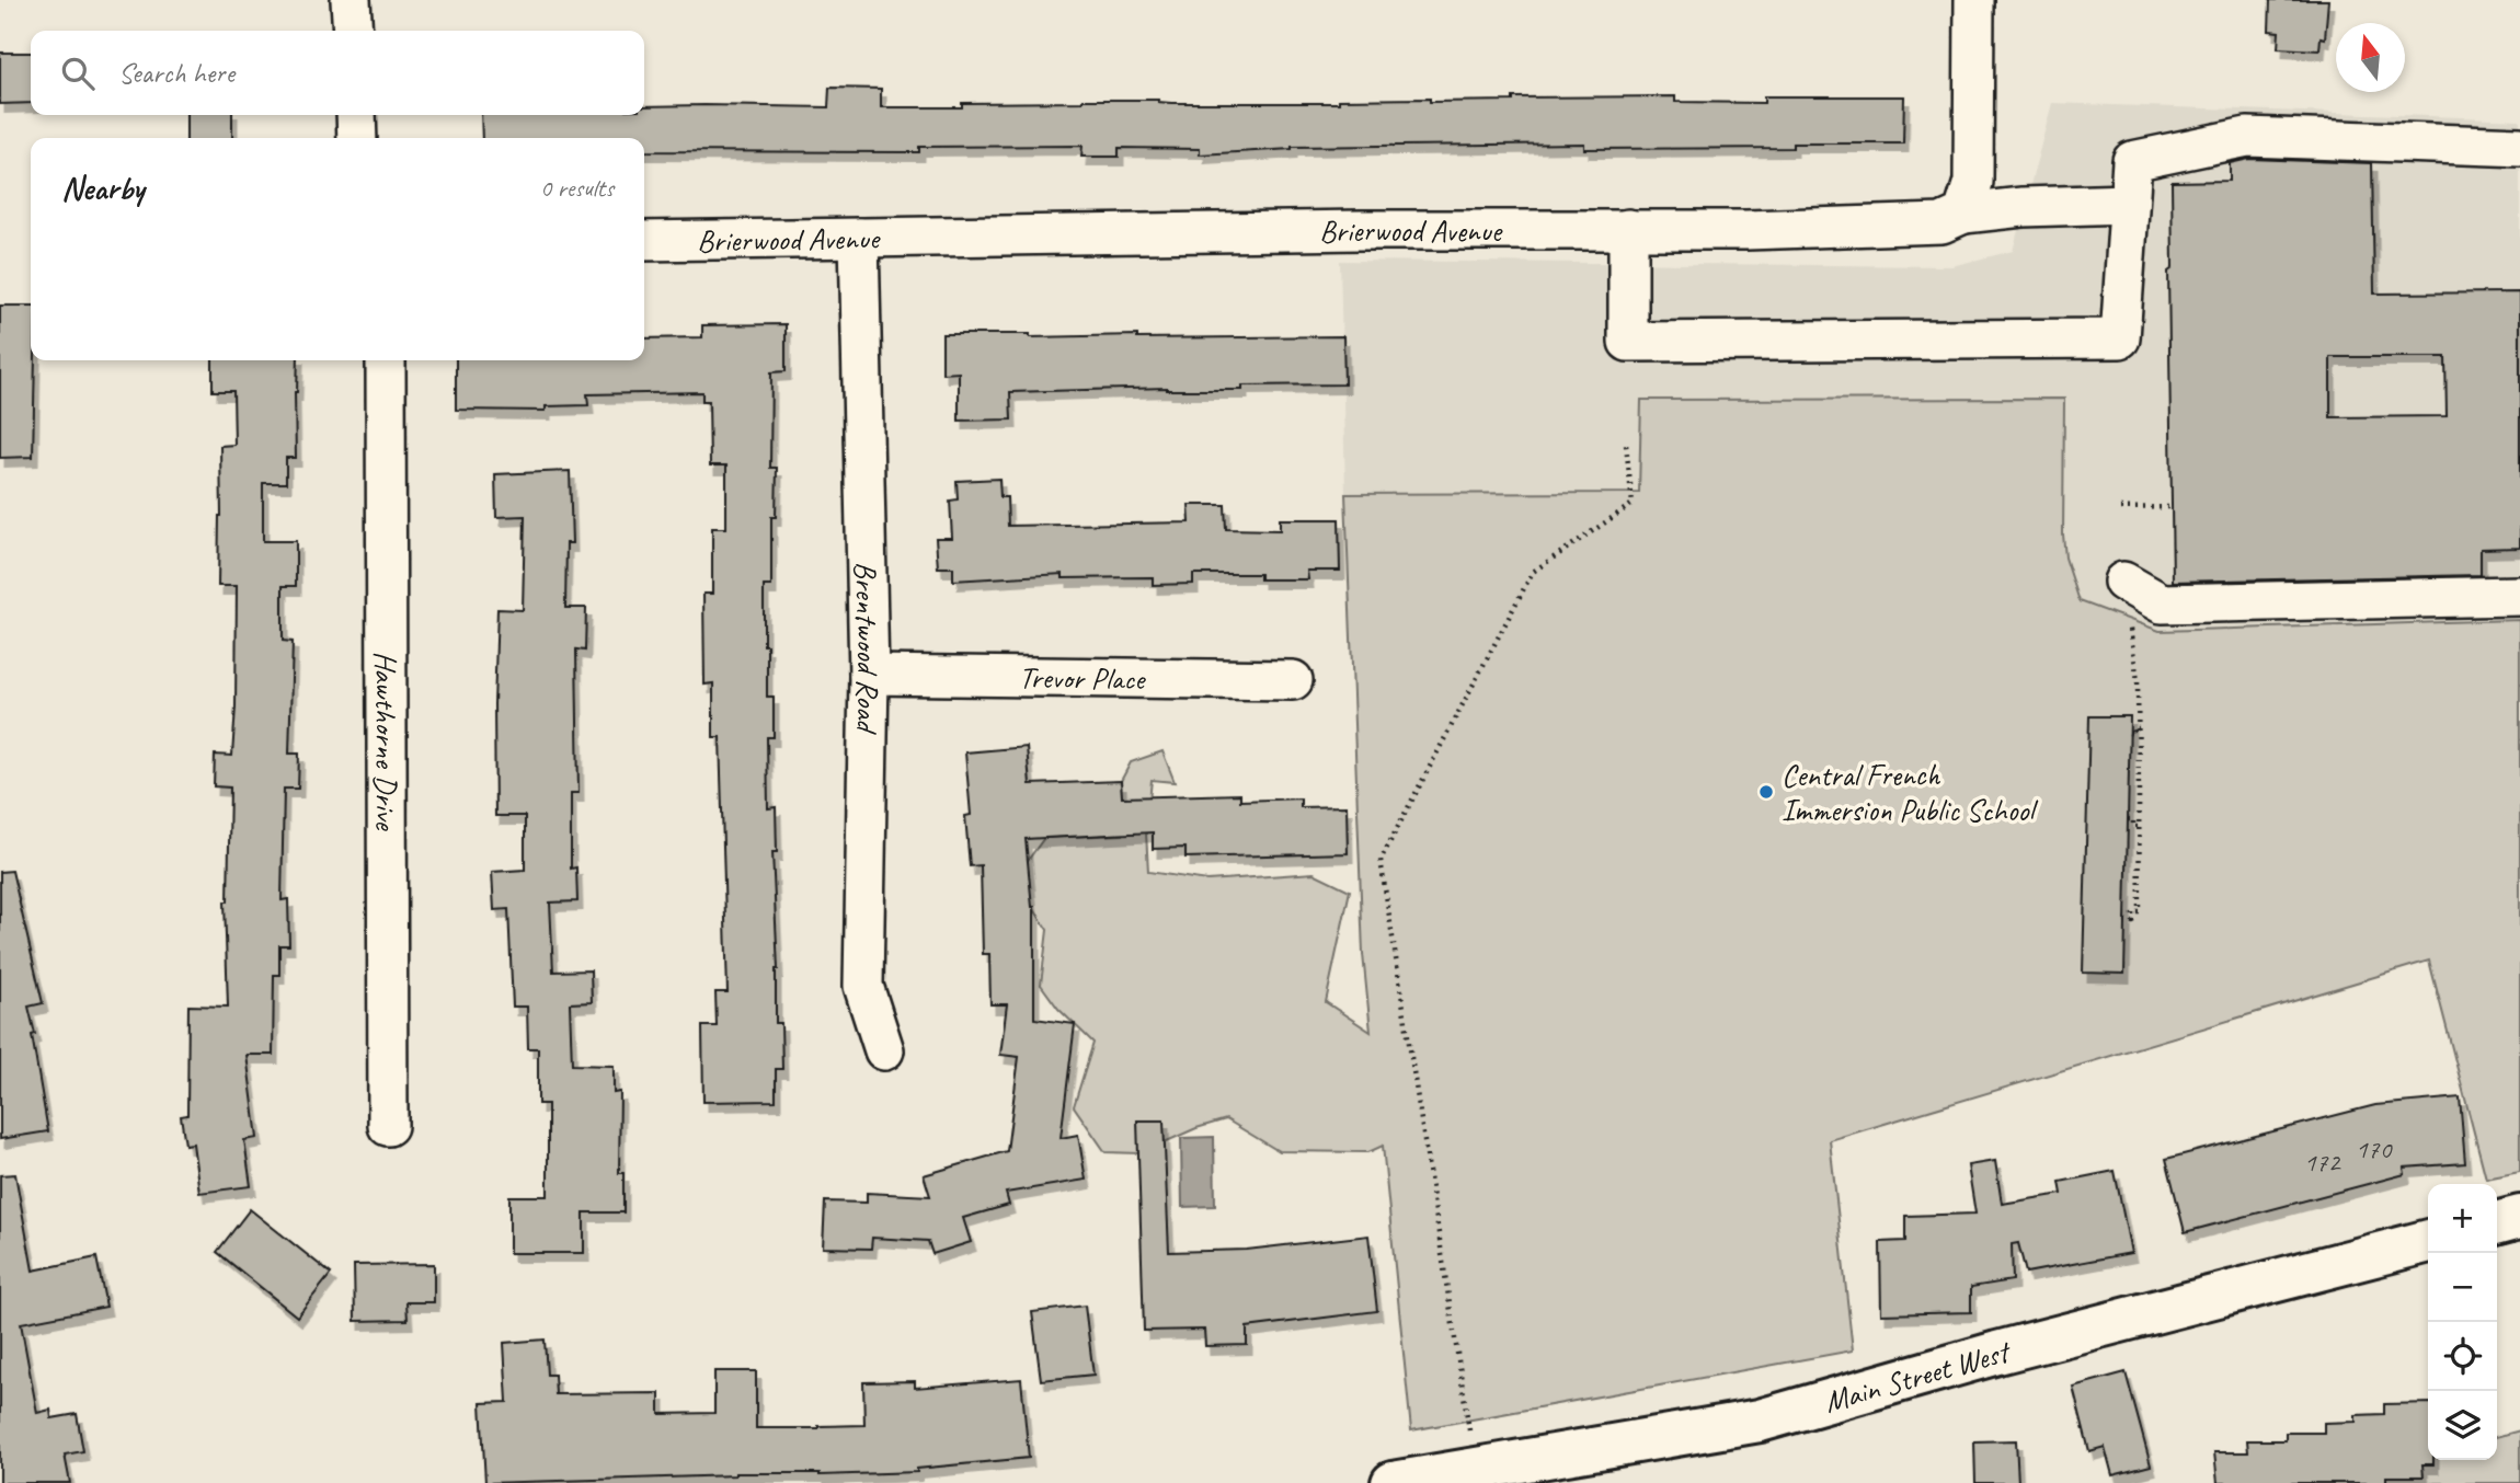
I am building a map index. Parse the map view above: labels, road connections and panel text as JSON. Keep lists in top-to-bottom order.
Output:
{
  "streets": {
    "main road": ["Main Street West"],
    "street": [
      "Brierwood Avenue",
      "Brentwood Road",
      "Trevor Place",
      "Hawthorne Drive"
    ]
  },
  "crossings": [
    ["Brierwood Avenue", "Brentwood Road"],
    ["Brentwood Road", "Trevor Place"]
  ],
  "places": ["Central French Immersion Public School"],
  "house_numbers": ["170", "172"],
  "north": "top",
  "page": {
    "search": "Search here",
    "heading": ["Nearby", "0 results"],
    "map_buttons": ["+", "−"]
  }
}
